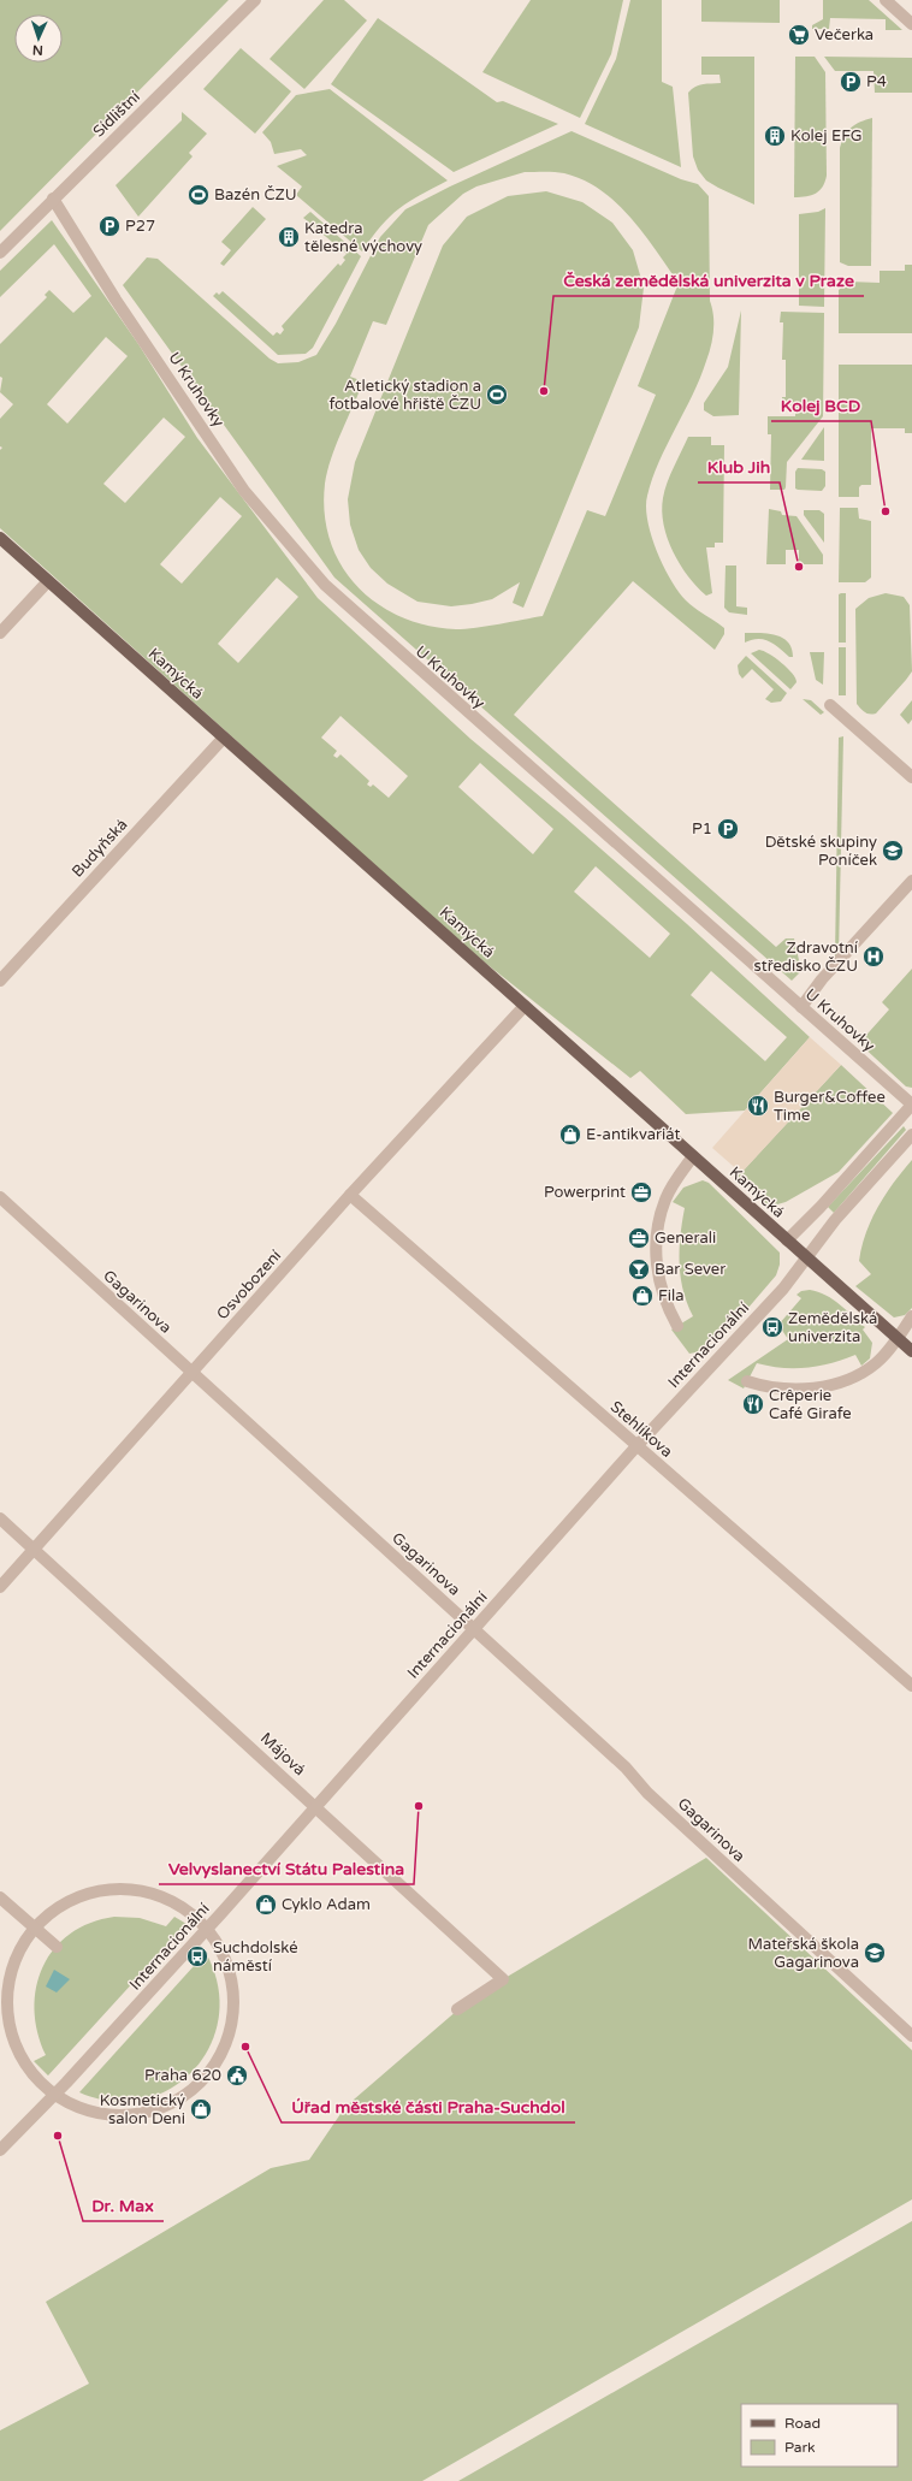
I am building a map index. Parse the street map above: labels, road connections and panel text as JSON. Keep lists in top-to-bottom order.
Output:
{
  "streets": {
    "main road": ["Kamýcká"],
    "street": [
      "Sídlištní",
      "U Kruhovky",
      "Budyňská",
      "Osvobození",
      "Gagarinova",
      "Internacionální",
      "Stehlíkova",
      "Májová"
    ]
  },
  "crossings": [
    ["Sídlištní", "U Kruhovky"],
    ["Kamýcká", "Budyňská"],
    ["Kamýcká", "Osvobození"],
    ["Kamýcká", "Internacionální"],
    ["Osvobození", "Gagarinova"],
    ["Osvobození", "Stehlíkova"],
    ["Osvobození", "Májová"],
    ["Gagarinova", "Internacionální"],
    ["Internacionální", "Stehlíkova"],
    ["Internacionální", "Májová"]
  ],
  "places": {
    "supermarket": ["Večerka"],
    "parking": ["P4", "P27", "P1"],
    "building": ["Kolej EFG", "Katedra tělesné výchovy"],
    "sports": ["Bazén ČZU", "Atletický stadion a fotbalové hřiště ČZU"],
    "other": [
      "Česká zemědělská univerzita v Praze",
      "Kolej BCD",
      "Klub Jih",
      "Velvyslanectví Státu Palestina",
      "Úřad městské části Praha-Suchdol",
      "Dr. Max"
    ],
    "school or university": ["Dětské skupiny Poníček", "Mateřská škola Gagarinova"],
    "hospital": ["Zdravotní středisko ČZU"],
    "restaurant": ["Burger&Coffee Time", "Crêperie Café Girafe"],
    "shop": [
      "E-antikvariát",
      "Fila",
      "Cyklo Adam",
      "Kosmetický salon Deni"
    ],
    "office": ["Powerprint", "Generali"],
    "bar": ["Bar Sever"],
    "bus stop": ["Zemědělská univerzita", "Suchdolské náměstí"],
    "public building": ["Praha 620"]
  },
  "legend": ["Road", "Park"],
  "north": "bottom"
}
